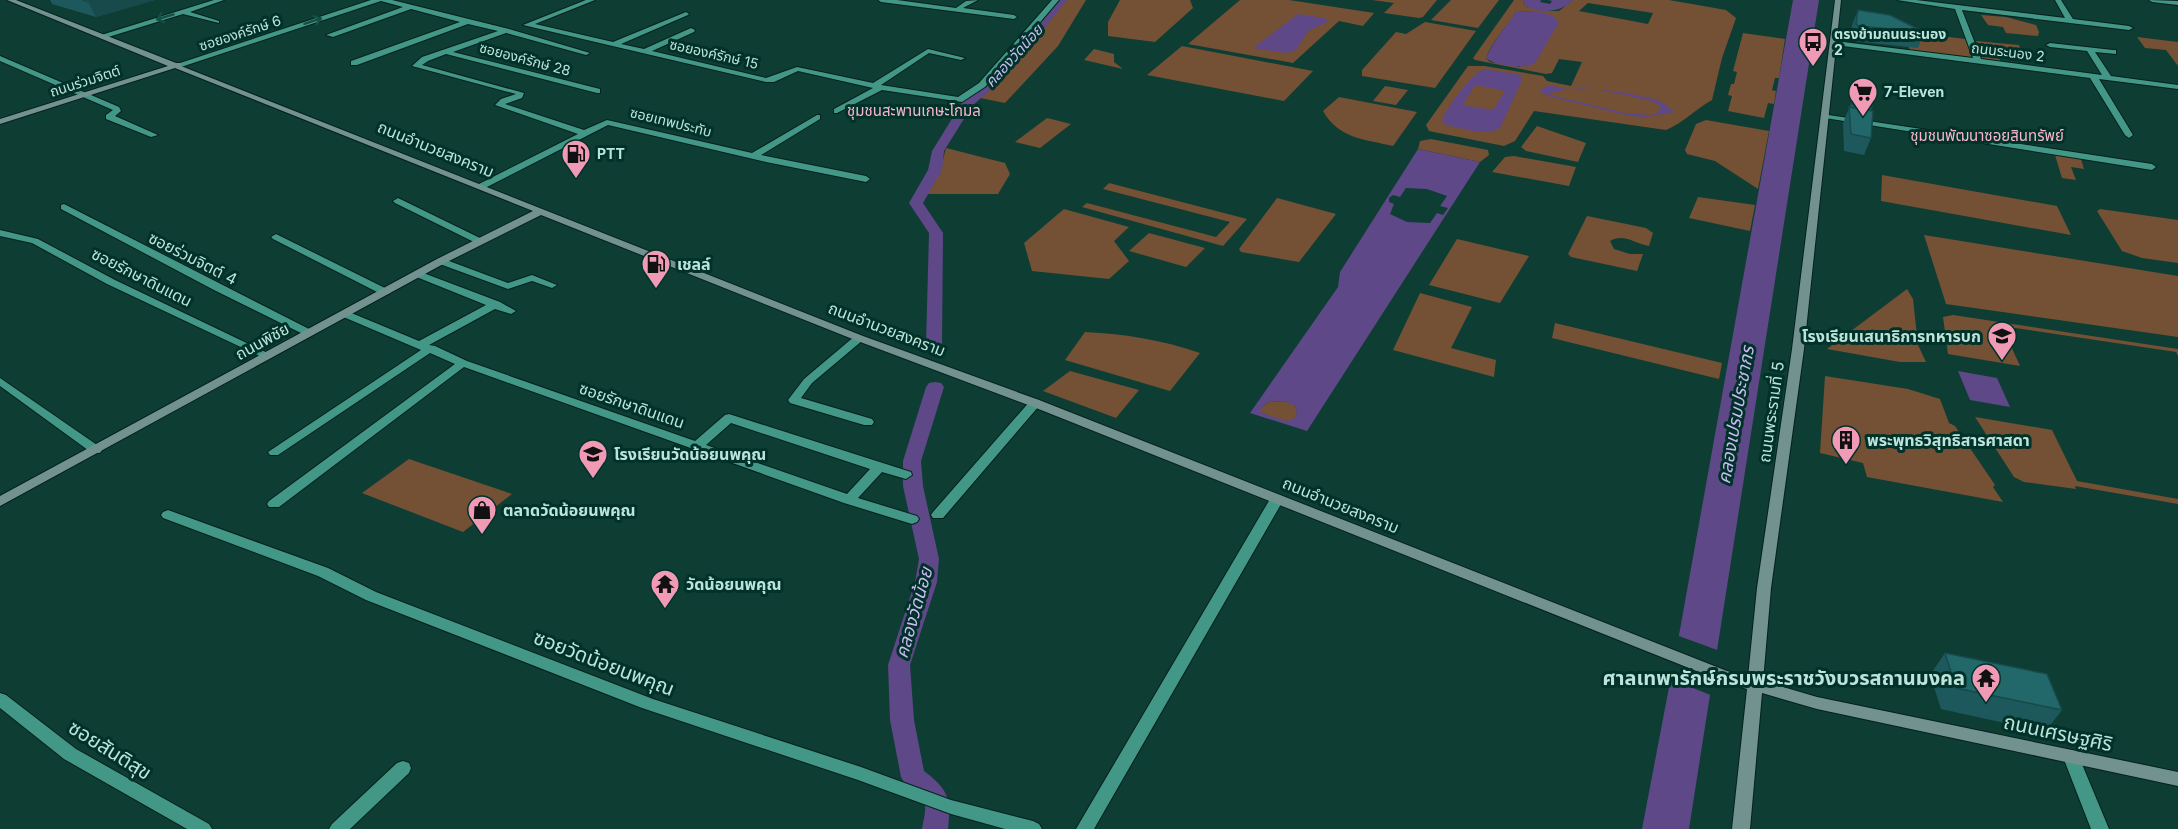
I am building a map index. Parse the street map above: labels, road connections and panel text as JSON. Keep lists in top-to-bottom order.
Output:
{
  "streets": {
    "street": [
      "ซอยองค์รักษ์ 6",
      "ถนนระนอง 2",
      "ซอยองค์รักษ์ 15",
      "ซอยองค์รักษ์ 28",
      "ถนนร่วมจิตต์",
      "ซอยเทพประทับ",
      "ถนนอำนวยสงคราม",
      "ซอยร่วมจิตต์ 4",
      "ซอยรักษาดินแดน",
      "ถนนพิชัย",
      "ถนนพระรามที่ 5",
      "ซอยวัดน้อยนพคุณ",
      "ถนนเศรษฐศิริ",
      "ซอยสันติสุข"
    ]
  },
  "crossings": [
    ["ซอยองค์รักษ์ 6", "ถนนร่วมจิตต์"],
    ["ซอยองค์รักษ์ 6", "ถนนอำนวยสงคราม"],
    ["ถนนระนอง 2", "ถนนพระรามที่ 5"],
    ["ซอยองค์รักษ์ 15", "ซอยองค์รักษ์ 28"],
    ["ซอยองค์รักษ์ 28", "ซอยเทพประทับ"],
    ["ถนนร่วมจิตต์", "ถนนอำนวยสงคราม"],
    ["ซอยเทพประทับ", "ถนนอำนวยสงคราม"],
    ["ถนนอำนวยสงคราม", "ถนนพิชัย"],
    ["ถนนอำนวยสงคราม", "ถนนพระรามที่ 5"],
    ["ถนนอำนวยสงคราม", "ถนนเศรษฐศิริ"],
    ["ซอยร่วมจิตต์ 4", "ถนนพิชัย"],
    ["ซอยรักษาดินแดน", "ถนนพิชัย"],
    ["ถนนพระรามที่ 5", "ถนนเศรษฐศิริ"]
  ],
  "districts": ["ชุมชนสะพานเกษะโกมล", "ชุมชนพัฒนาซอยสินทรัพย์"],
  "water": ["คลองวัดน้อย", "คลองเปรมประชากร"],
  "places": {
    "bus stop": ["ตรงข้ามถนนระนอง 2"],
    "supermarket": ["7-Eleven"],
    "fuel station": ["PTT", "เชลล์"],
    "school or university": ["โรงเรียนเสนาธิการทหารบก", "โรงเรียนวัดน้อยนพคุณ"],
    "building": ["พระพุทธวิสุทธิสารศาสดา"],
    "shop": ["ตลาดวัดน้อยนพคุณ"],
    "temple": ["วัดน้อยนพคุณ", "ศาลเทพารักษ์กรมพระราชวังบวรสถานมงคล"]
  }
}
